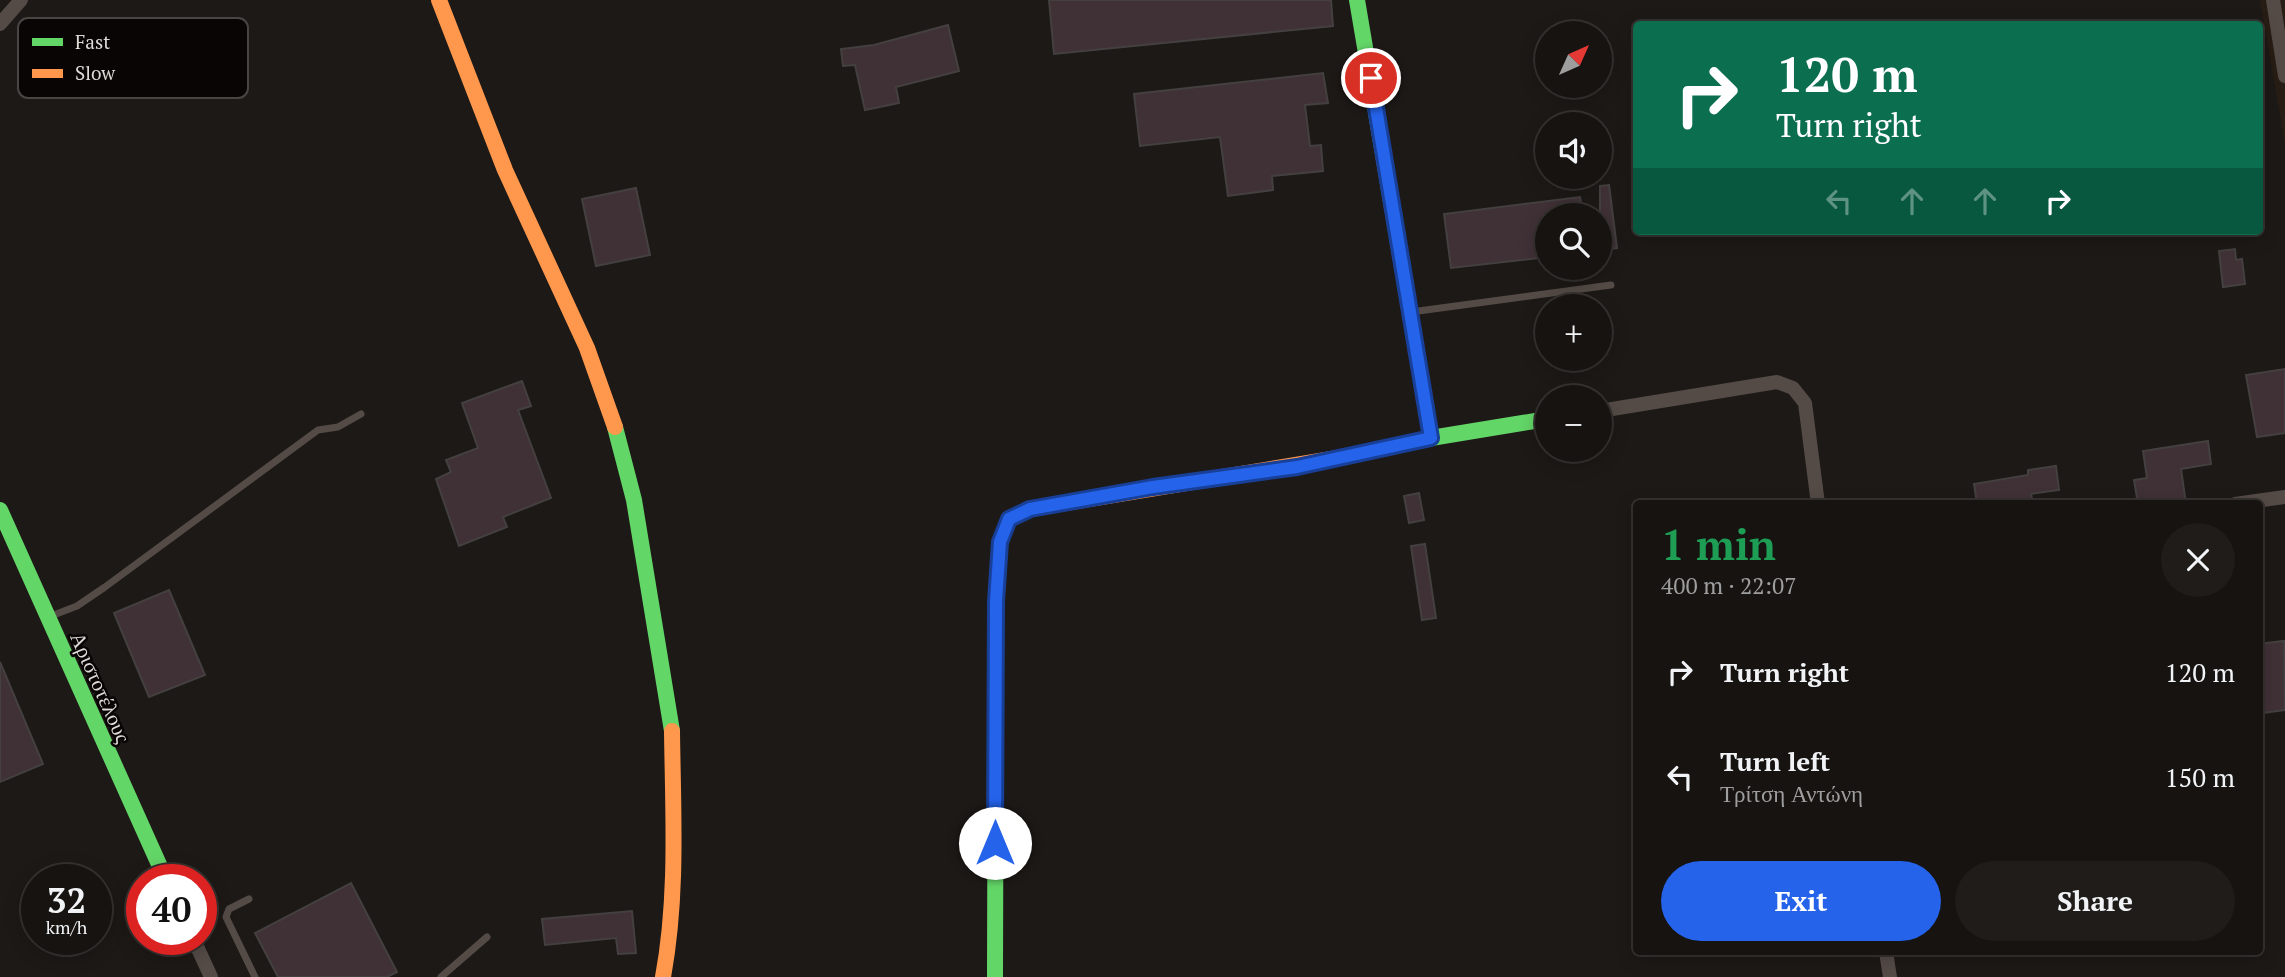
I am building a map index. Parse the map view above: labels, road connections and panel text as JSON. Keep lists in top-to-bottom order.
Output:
{
  "streets": {
    "street": ["Αριστοτέλους"]
  },
  "legend": ["Fast", "Slow"],
  "north": "top right",
  "page": {
    "map_buttons": ["+", "−"],
    "turn": ["120 m", "Turn right"],
    "heading": ["1 min", "400 m · 22:07"],
    "list": [
      {
        "name": "Turn right",
        "value": "120 m"
      },
      {
        "name": "Turn left",
        "note": "Τρίτση Αντώνη",
        "value": "150 m"
      }
    ],
    "buttons": ["Exit", "Share"],
    "speed": "32 km/h",
    "limit": "40"
  }
}
